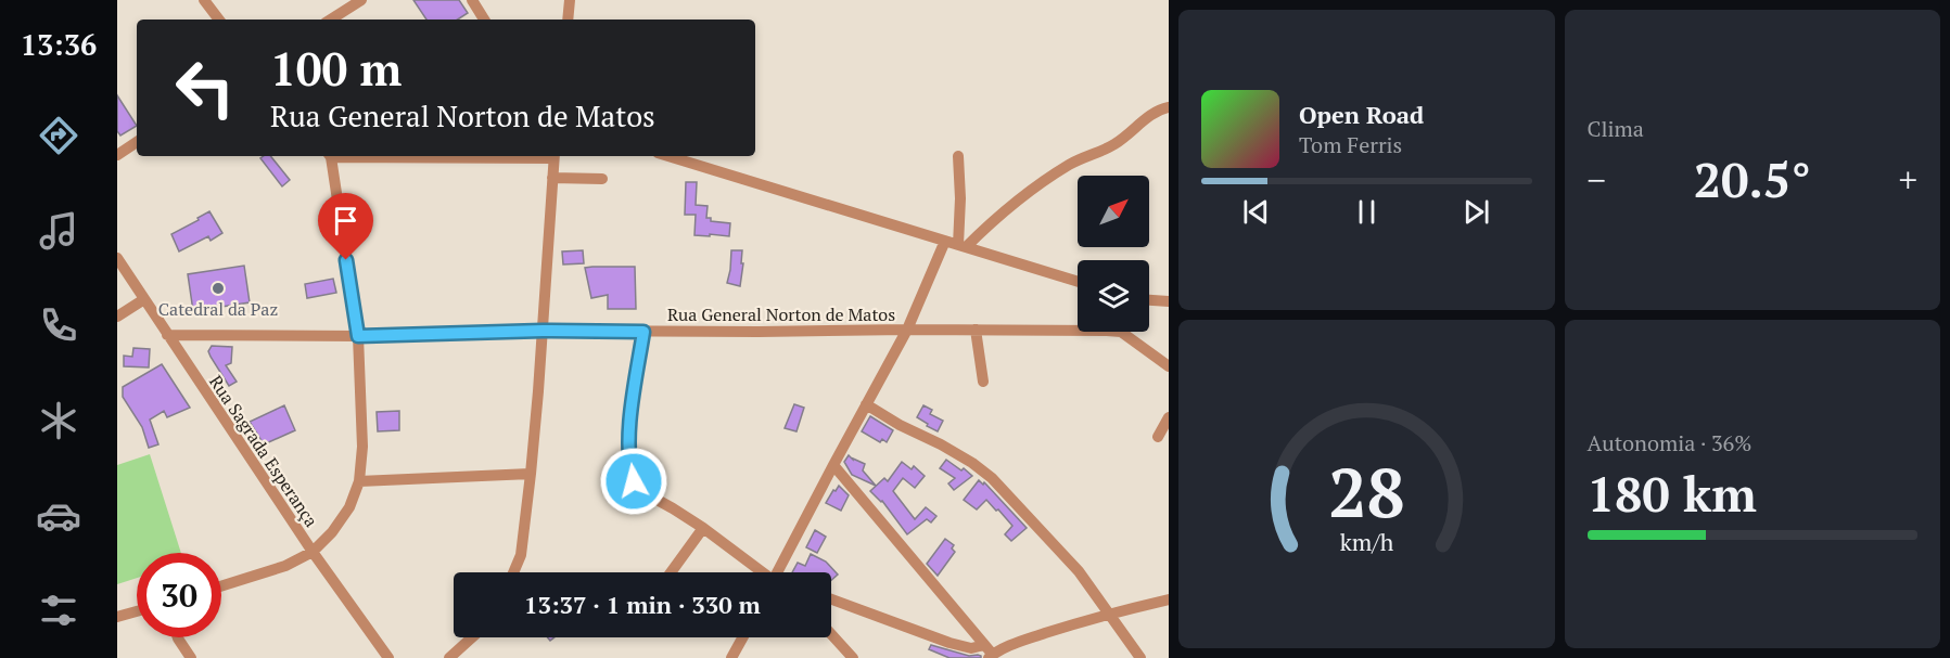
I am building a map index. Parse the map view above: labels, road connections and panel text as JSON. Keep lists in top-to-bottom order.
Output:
{
  "streets": {
    "street": ["Rua General Norton de Matos", "Rua Sagrada Esperança"]
  },
  "crossings": [
    ["Rua General Norton de Matos", "Rua Sagrada Esperança"]
  ],
  "places": ["Catedral da Paz"],
  "north": "top right",
  "page": {
    "tabs": "13:36",
    "tile": [
      "Clima",
      ["Autonomia · 36%", "180 km"]
    ],
    "turn": ["100 m", "Rua General Norton de Matos"],
    "song": ["Open Road", "Tom Ferris"],
    "heat": ["−", "20.5°", "+"],
    "limit": "30",
    "trip": "13:37 · 1 min · 330 m",
    "gauge": ["28", "km/h"]
  }
}
